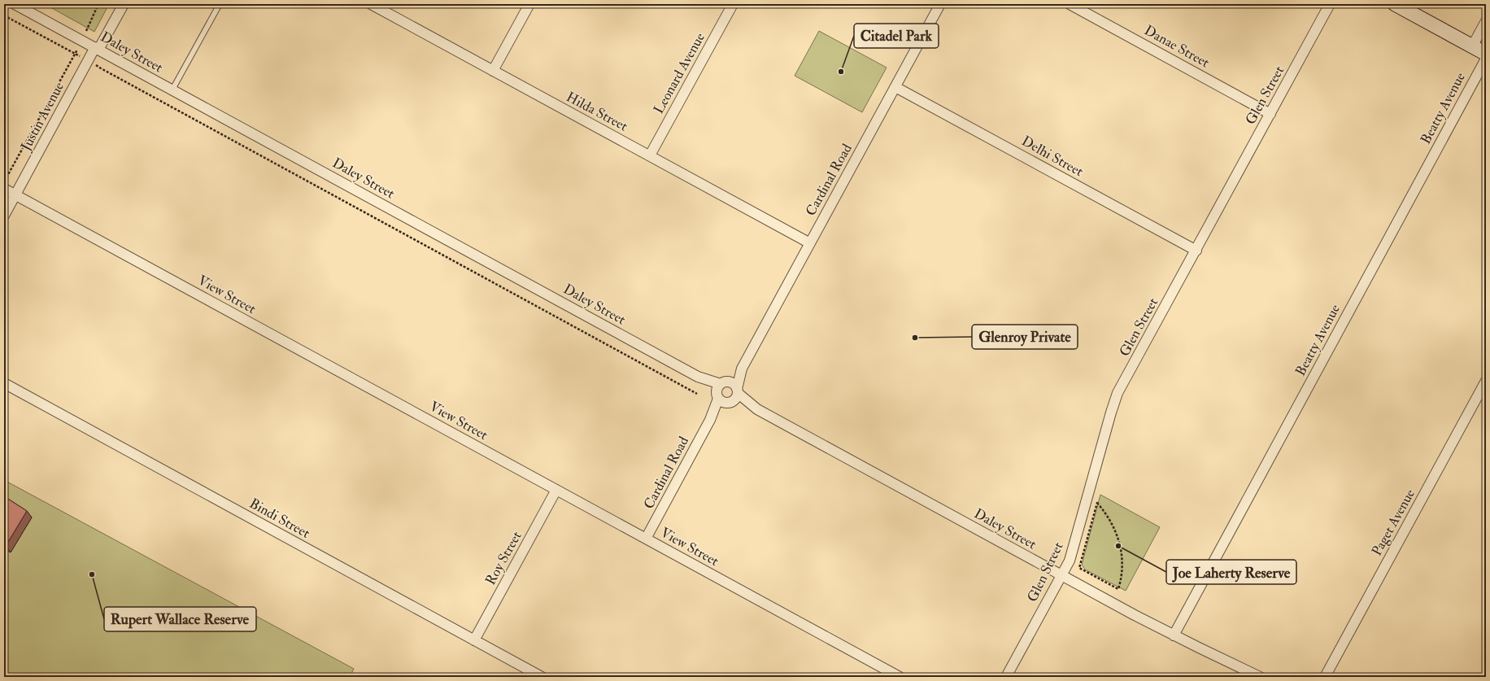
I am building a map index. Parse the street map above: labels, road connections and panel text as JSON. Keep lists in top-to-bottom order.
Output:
{
  "streets": {
    "street": [
      "Danae Street",
      "Daley Street",
      "Leonard Avenue",
      "Glen Street",
      "Beatty Avenue",
      "Hilda Street",
      "Justin Avenue",
      "Delhi Street",
      "Cardinal Road",
      "View Street",
      "Bindi Street",
      "Paget Avenue",
      "Roy Street"
    ]
  },
  "crossings": [
    ["Danae Street", "Glen Street"],
    ["Daley Street", "Glen Street"],
    ["Daley Street", "Beatty Avenue"],
    ["Daley Street", "Justin Avenue"],
    ["Daley Street", "Cardinal Road"],
    ["Leonard Avenue", "Hilda Street"],
    ["Glen Street", "Delhi Street"],
    ["Hilda Street", "Cardinal Road"],
    ["Justin Avenue", "View Street"],
    ["Delhi Street", "Cardinal Road"],
    ["Cardinal Road", "View Street"],
    ["View Street", "Roy Street"],
    ["Bindi Street", "Roy Street"]
  ],
  "places": [
    "Citadel Park",
    "Glenroy Private",
    "Joe Laherty Reserve",
    "Rupert Wallace Reserve"
  ]
}
